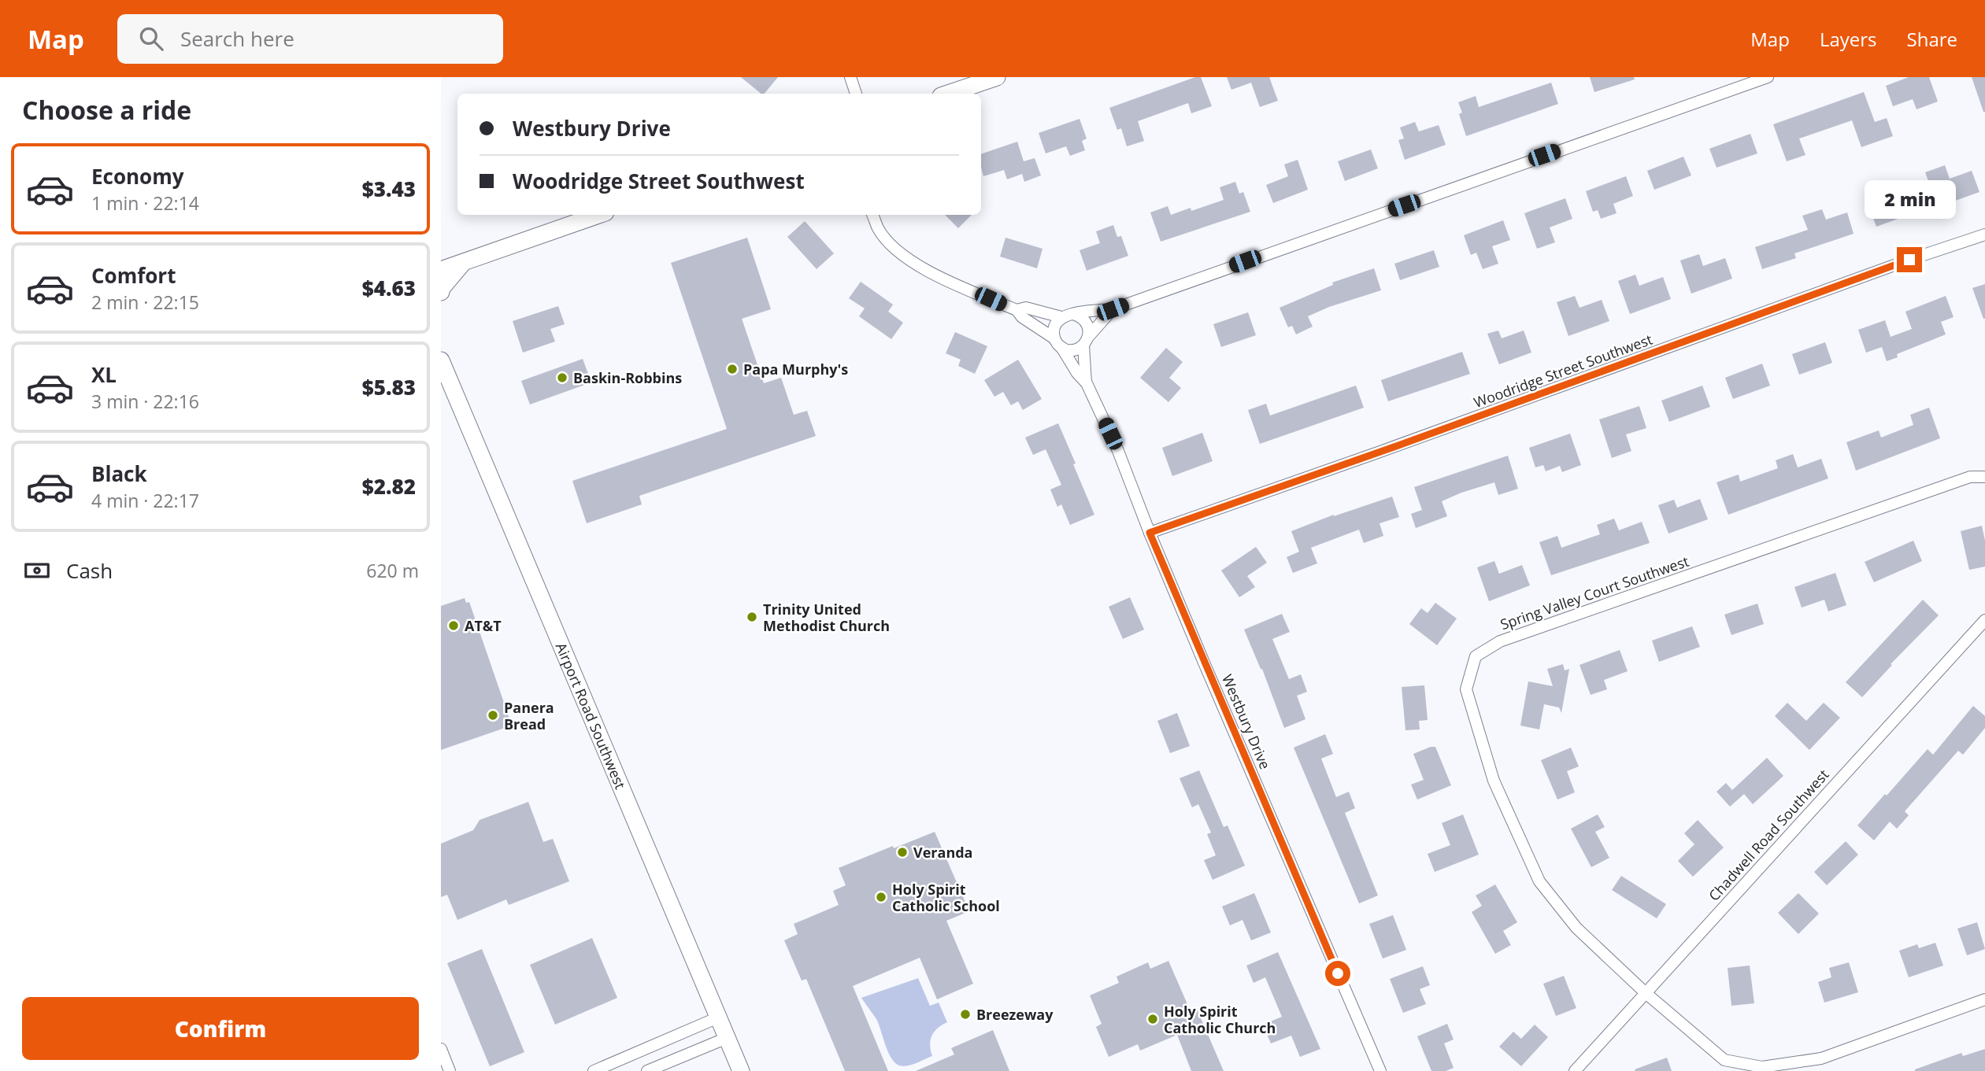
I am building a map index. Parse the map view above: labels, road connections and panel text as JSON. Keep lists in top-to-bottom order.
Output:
{
  "streets": {
    "main road": ["Airport Road Southwest"],
    "street": [
      "Woodridge Street Southwest",
      "Spring Valley Court Southwest",
      "Westbury Drive",
      "Chadwell Road Southwest"
    ]
  },
  "crossings": [
    ["Woodridge Street Southwest", "Westbury Drive"],
    ["Spring Valley Court Southwest", "Chadwell Road Southwest"]
  ],
  "places": [
    "Papa Murphy's",
    "Baskin-Robbins",
    "Trinity United Methodist Church",
    "AT&T",
    "Panera Bread",
    "Veranda",
    "Holy Spirit Catholic School",
    "Breezeway",
    "Holy Spirit Catholic Church"
  ],
  "page": {
    "header": "Map",
    "search": "Search here",
    "nav": ["Map", "Layers", "Share"],
    "heading": "Choose a ride",
    "banner": ["Westbury Drive", "Woodridge Street Southwest"],
    "list": [
      {
        "name": "Economy",
        "note": "1 min · 22:14",
        "value": "$3.43"
      },
      {
        "name": "Comfort",
        "note": "2 min · 22:15",
        "value": "$4.63"
      },
      {
        "name": "XL",
        "note": "3 min · 22:16",
        "value": "$5.83"
      },
      {
        "name": "Black",
        "note": "4 min · 22:17",
        "value": "$2.82"
      }
    ],
    "bubble": "2 min",
    "pay": ["Cash", "620 m"],
    "buttons": "Confirm"
  }
}
